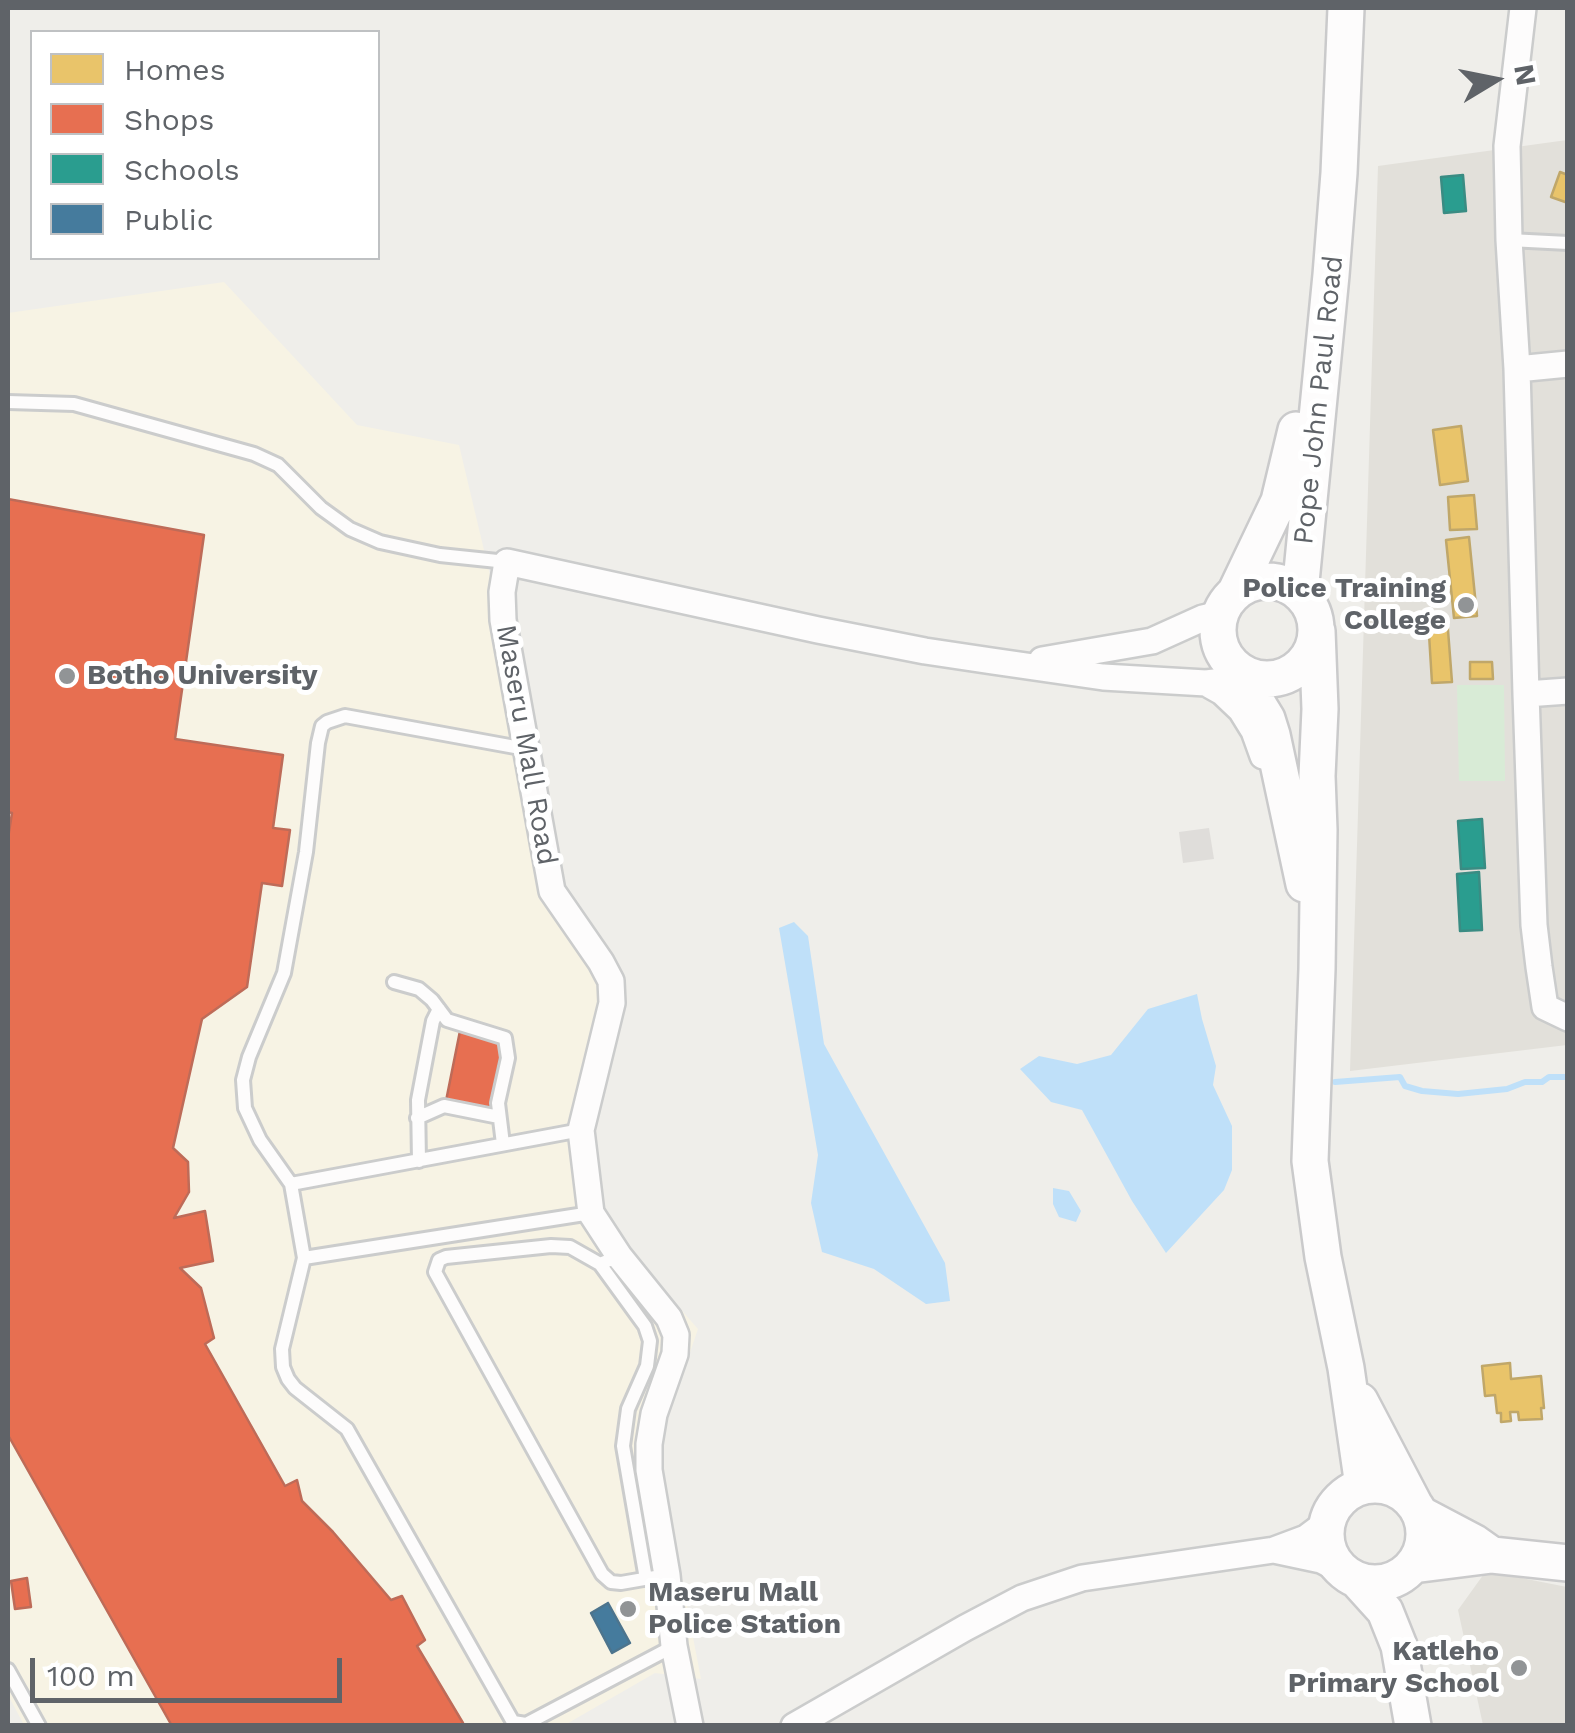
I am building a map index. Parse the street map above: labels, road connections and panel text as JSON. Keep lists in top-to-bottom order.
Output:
{
  "streets": {
    "main road": ["Pope John Paul Road"],
    "street": ["Maseru Mall Road"]
  },
  "places": [
    "Police Training College",
    "Botho University",
    "Maseru Mall Police Station",
    "Katleho Primary School"
  ],
  "legend": [
    "Homes",
    "Shops",
    "Schools",
    "Public"
  ],
  "scale_bar": "100 m",
  "north": "right"
}
